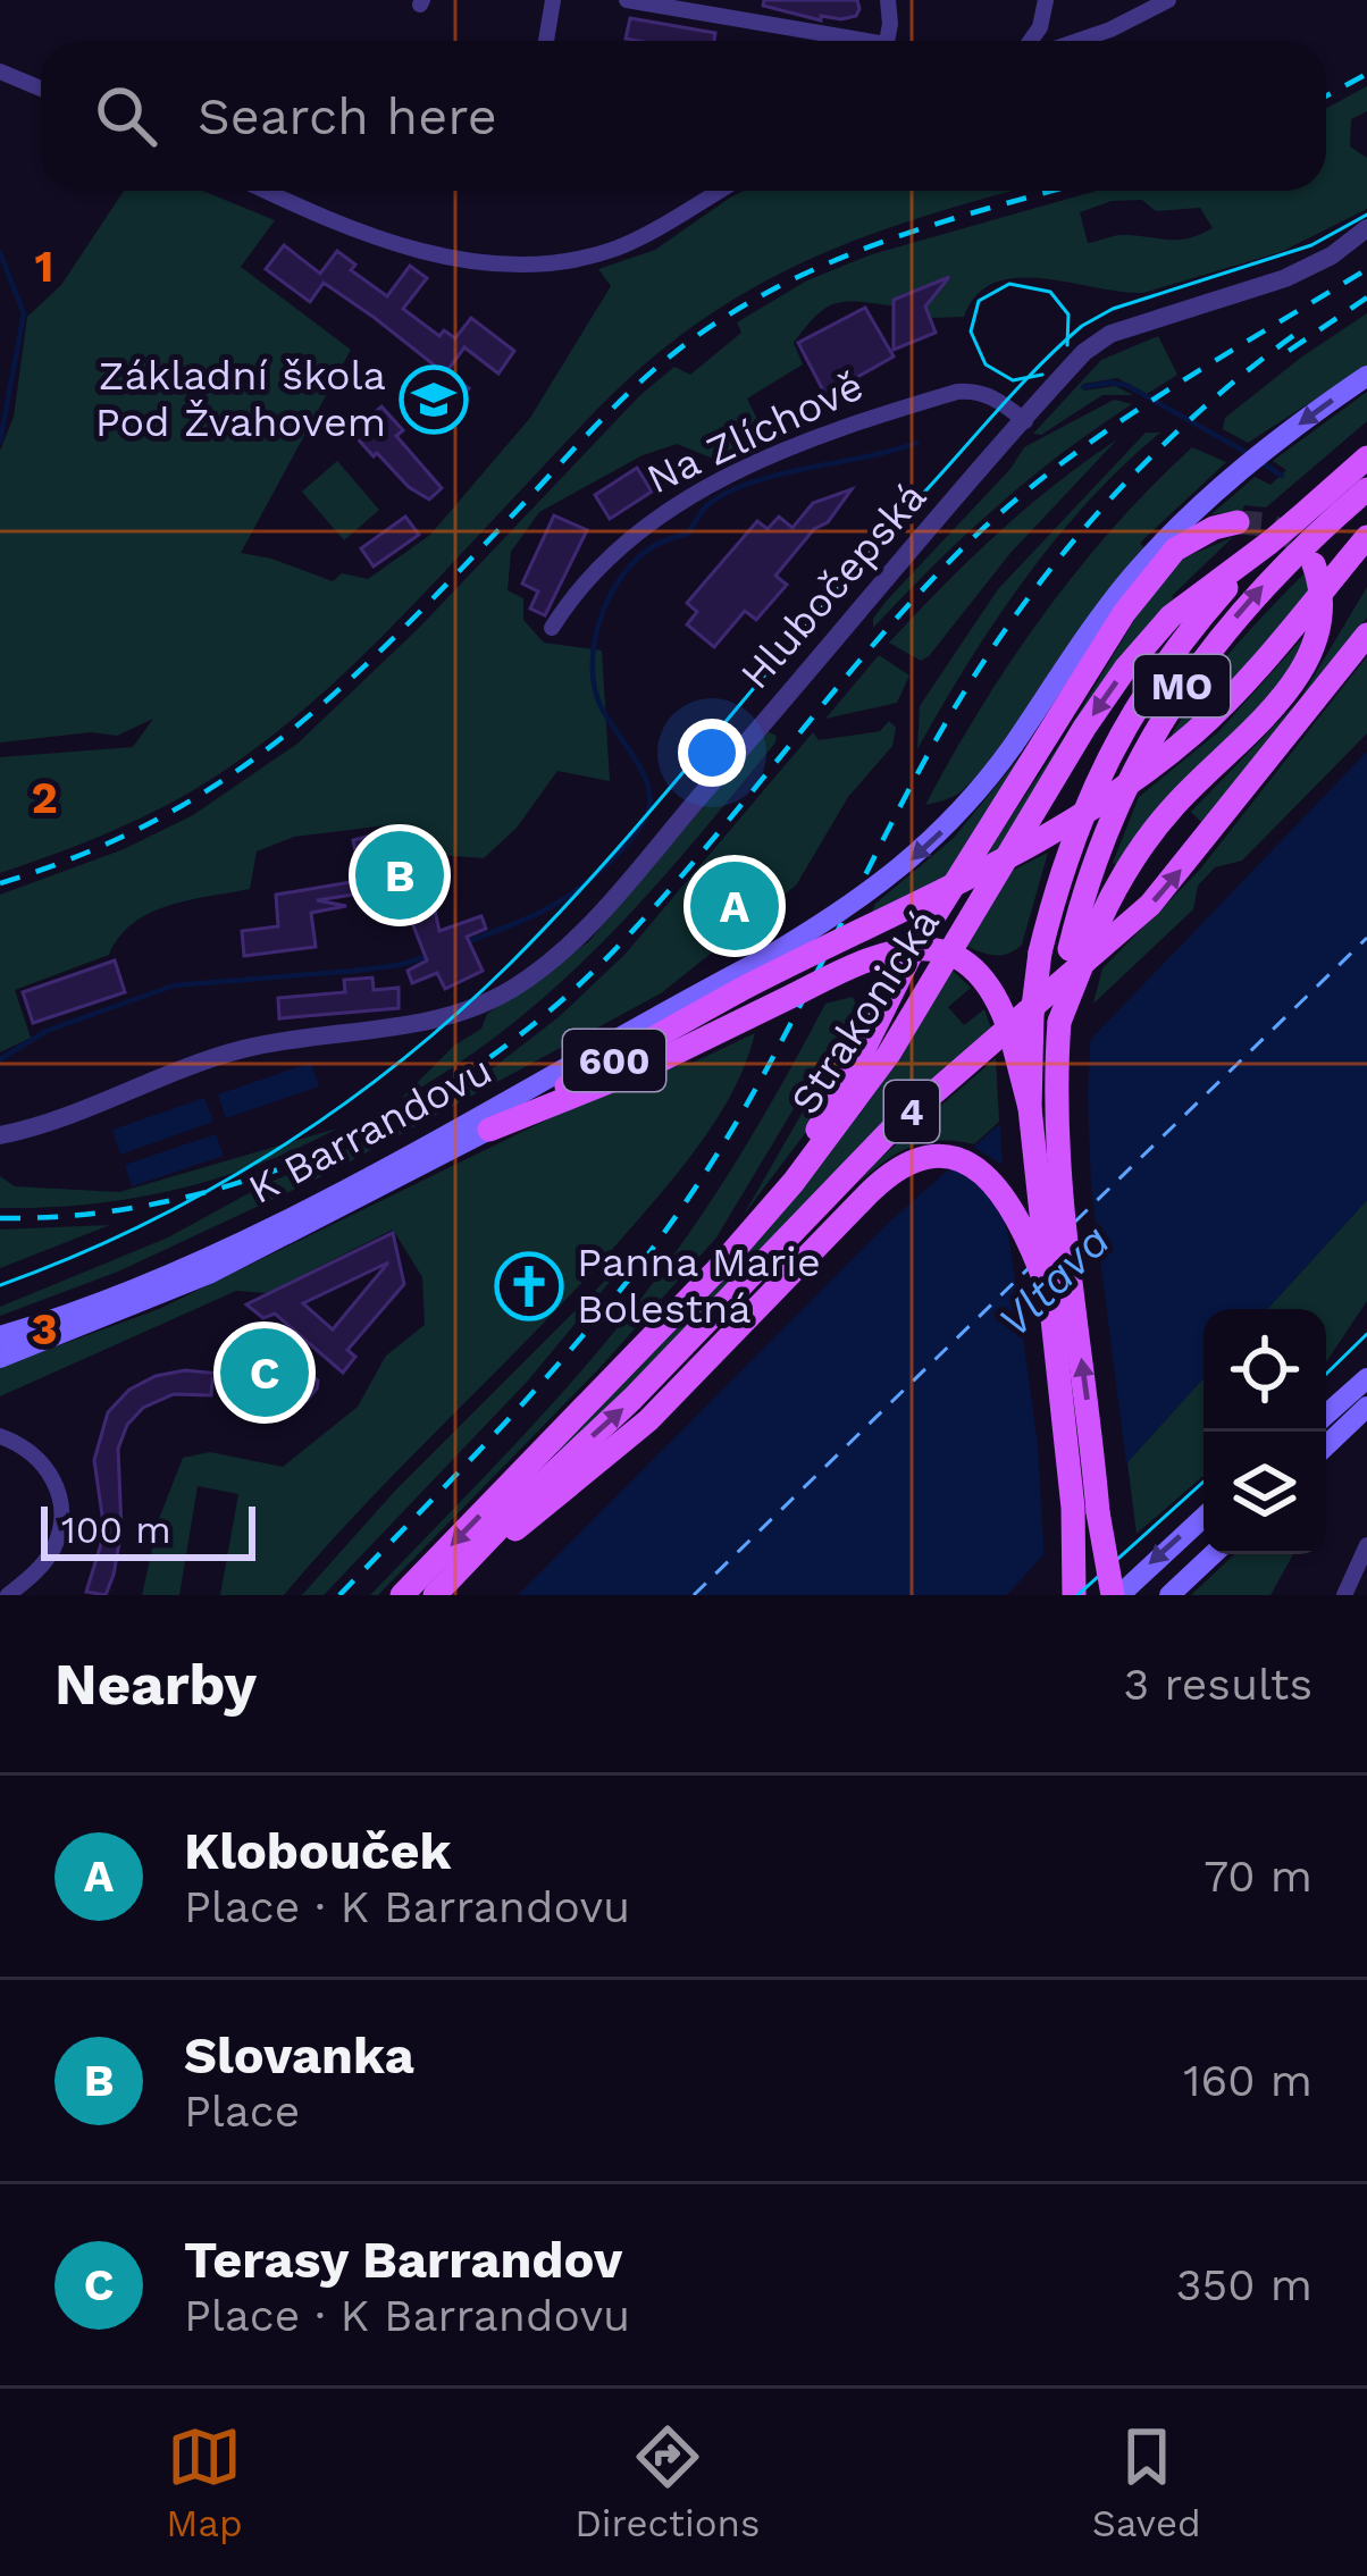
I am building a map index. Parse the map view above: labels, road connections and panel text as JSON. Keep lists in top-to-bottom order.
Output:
{
  "streets": {
    "main road": [
      "MO",
      "Strakonická",
      "600",
      "4",
      "K Barrandovu"
    ],
    "street": ["Na Zlíchově", "Hlubočepská"]
  },
  "crossings": [
    ["Na Zlíchově", "Hlubočepská"],
    ["MO", "Strakonická"],
    ["600", "K Barrandovu"]
  ],
  "water": ["Vltava"],
  "places": {
    "school or university": ["Základní škola Pod Žvahovem"],
    "church": ["Panna Marie Bolestná"]
  },
  "scale_bar": "100 m",
  "page": {
    "search": "Search here",
    "pins": ["B", "A", "C"],
    "scale": "100 m",
    "heading": ["Nearby", "3 results"],
    "list": [
      {
        "mark": "A",
        "name": "Klobouček",
        "note": "Place · K Barrandovu",
        "value": "70 m"
      },
      {
        "mark": "B",
        "name": "Slovanka",
        "note": "Place",
        "value": "160 m"
      },
      {
        "mark": "C",
        "name": "Terasy Barrandov",
        "note": "Place · K Barrandovu",
        "value": "350 m"
      }
    ],
    "nav": ["Map", "Directions", "Saved"]
  },
  "grid": {
    "rows": ["1", "2", "3"]
  }
}
